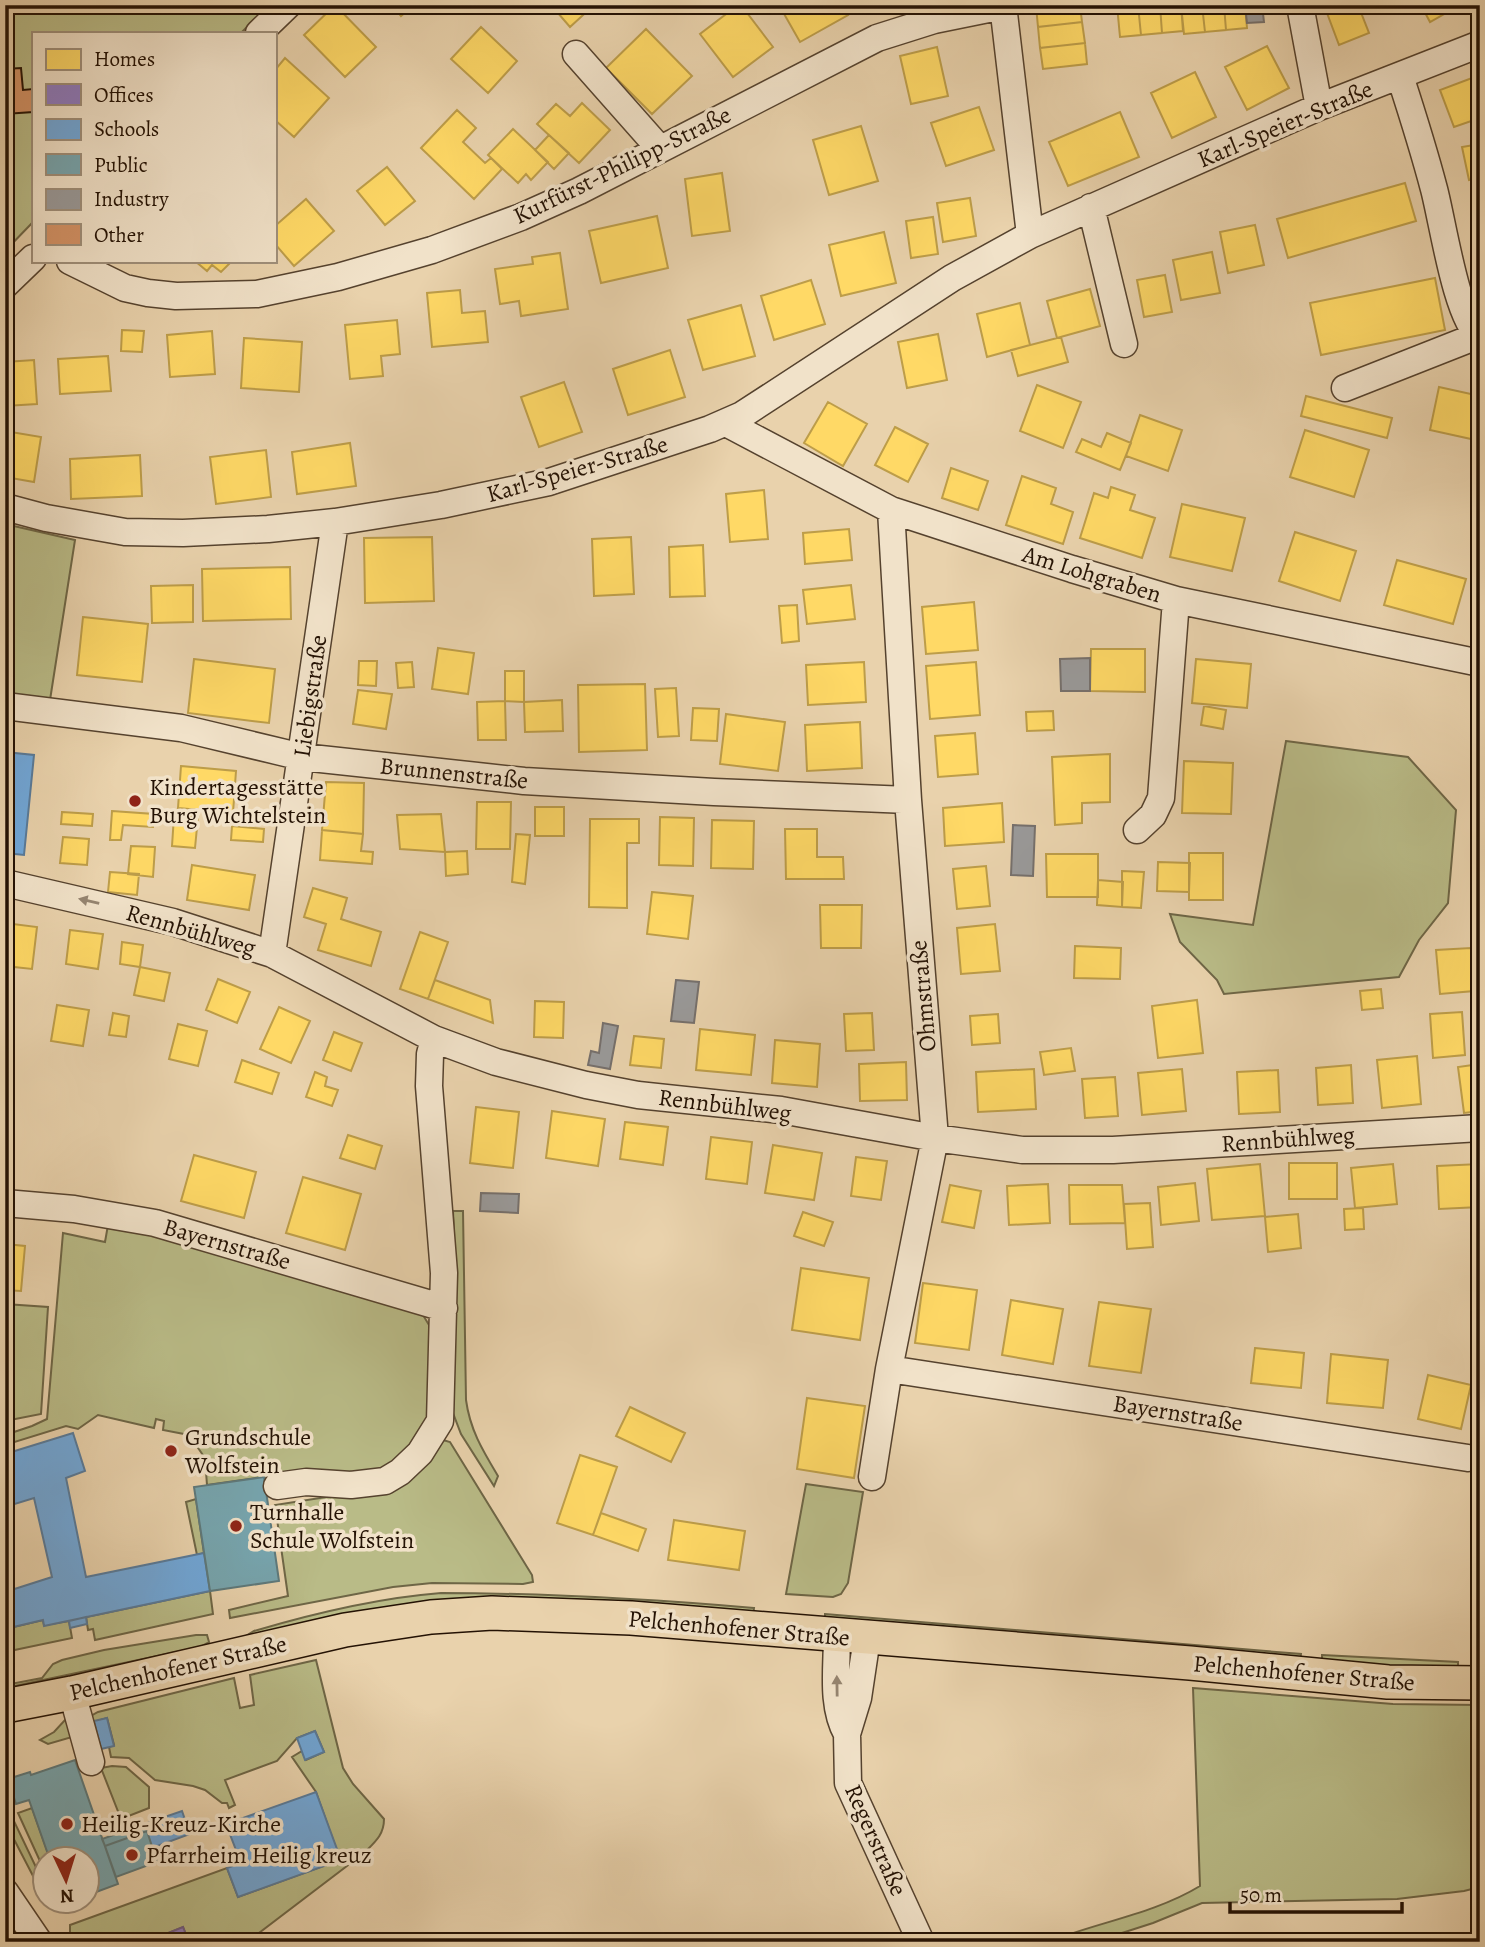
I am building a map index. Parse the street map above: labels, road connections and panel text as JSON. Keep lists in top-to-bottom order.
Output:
{
  "streets": {
    "main road": ["Pelchenhofener Straße"],
    "street": [
      "Karl-Speier-Straße",
      "Kurfürst-Philipp-Straße",
      "Am Lohgraben",
      "Liebigstraße",
      "Brunnenstraße",
      "Rennbühlweg",
      "Ohmstraße",
      "Bayernstraße",
      "Regerstraße"
    ]
  },
  "crossings": [
    ["Karl-Speier-Straße", "Am Lohgraben"],
    ["Karl-Speier-Straße", "Liebigstraße"],
    ["Am Lohgraben", "Ohmstraße"],
    ["Liebigstraße", "Brunnenstraße"],
    ["Liebigstraße", "Rennbühlweg"],
    ["Brunnenstraße", "Ohmstraße"],
    ["Rennbühlweg", "Ohmstraße"],
    ["Ohmstraße", "Bayernstraße"],
    ["Pelchenhofener Straße", "Regerstraße"]
  ],
  "one_way": ["Regerstraße"],
  "places": [
    "Kindertagesstätte Burg Wichtelstein",
    "Grundschule Wolfstein",
    "Turnhalle Schule Wolfstein",
    "Heilig-Kreuz-Kirche",
    "Pfarrheim Heilig kreuz"
  ],
  "legend": [
    "Homes",
    "Offices",
    "Schools",
    "Public",
    "Industry",
    "Other"
  ],
  "scale_bar": "50 m",
  "north": "bottom"
}
